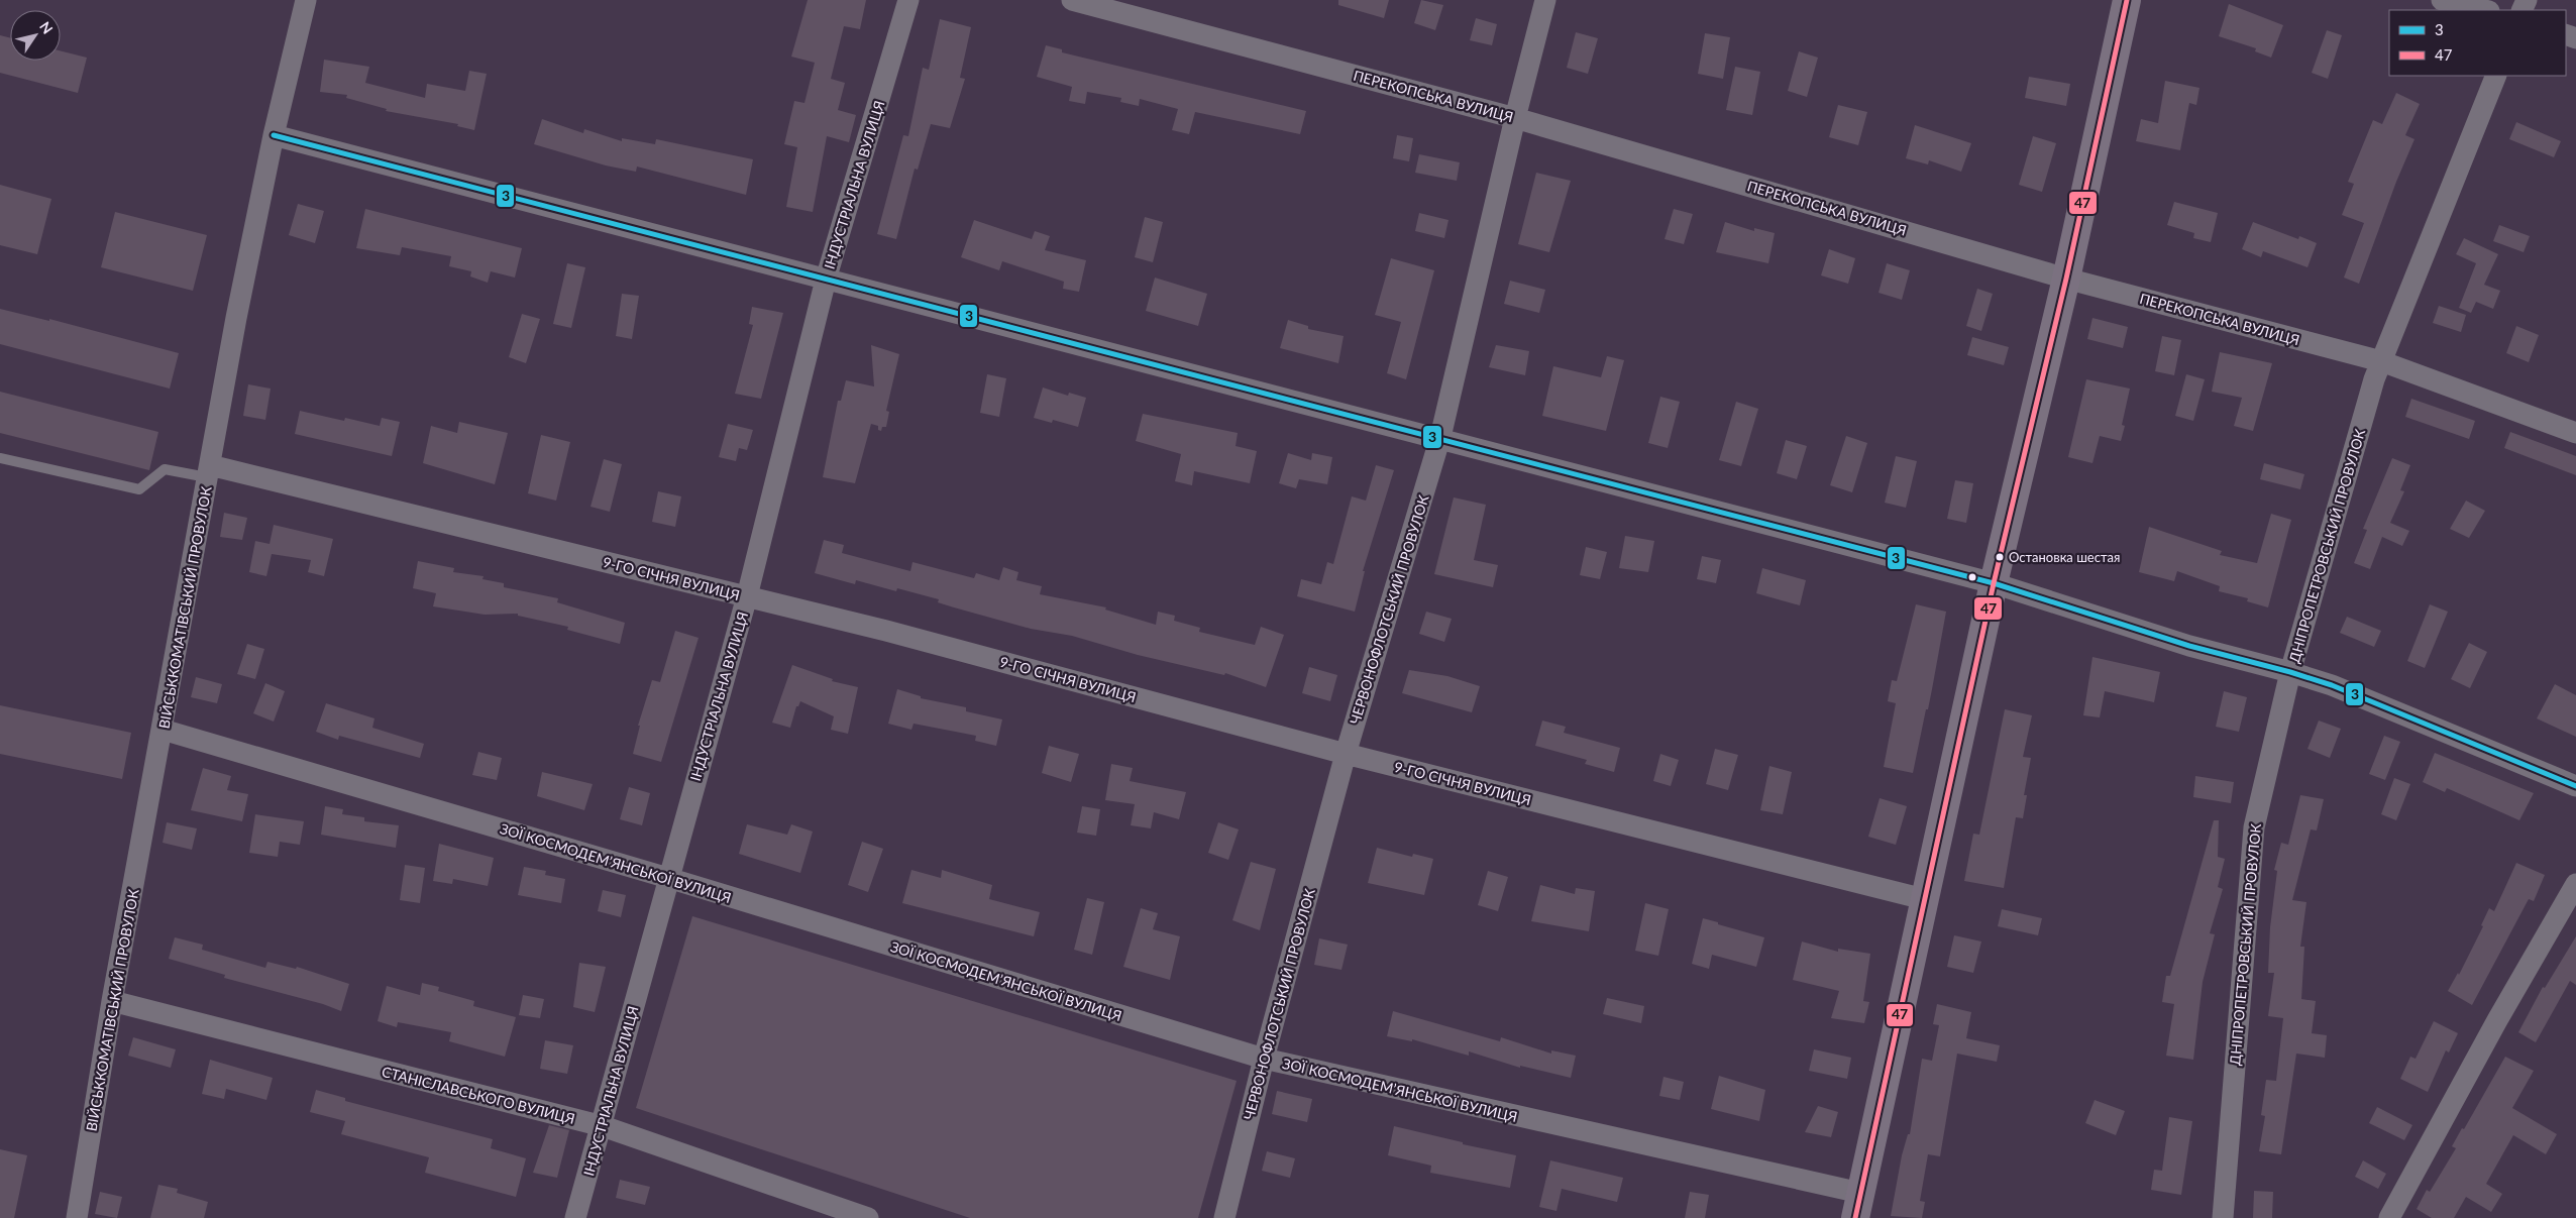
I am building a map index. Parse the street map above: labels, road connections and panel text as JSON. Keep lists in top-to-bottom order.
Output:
{
  "streets": {
    "street": [
      "ПЕРЕКОПСЬКА ВУЛИЦЯ",
      "ІНДУСТРІАЛЬНА ВУЛИЦЯ",
      "ДНІПРОПЕТРОВСЬКИЙ ПРОВУЛОК",
      "9-ГО СІЧНЯ ВУЛИЦЯ",
      "ВІЙСЬККОМАТІВСЬКИЙ ПРОВУЛОК",
      "ЧЕРВОНОФЛОТСЬКИЙ ПРОВУЛОК",
      "ЗОЇ КОСМОДЕМ’ЯНСЬКОЇ ВУЛИЦЯ",
      "СТАНІСЛАВСЬКОГО ВУЛИЦЯ"
    ]
  },
  "crossings": [
    ["ПЕРЕКОПСЬКА ВУЛИЦЯ", "ДНІПРОПЕТРОВСЬКИЙ ПРОВУЛОК"],
    ["ПЕРЕКОПСЬКА ВУЛИЦЯ", "ЧЕРВОНОФЛОТСЬКИЙ ПРОВУЛОК"],
    ["ІНДУСТРІАЛЬНА ВУЛИЦЯ", "9-ГО СІЧНЯ ВУЛИЦЯ"],
    ["ІНДУСТРІАЛЬНА ВУЛИЦЯ", "ЗОЇ КОСМОДЕМ’ЯНСЬКОЇ ВУЛИЦЯ"],
    ["ІНДУСТРІАЛЬНА ВУЛИЦЯ", "СТАНІСЛАВСЬКОГО ВУЛИЦЯ"],
    ["9-ГО СІЧНЯ ВУЛИЦЯ", "ВІЙСЬККОМАТІВСЬКИЙ ПРОВУЛОК"],
    ["9-ГО СІЧНЯ ВУЛИЦЯ", "ЧЕРВОНОФЛОТСЬКИЙ ПРОВУЛОК"],
    ["ВІЙСЬККОМАТІВСЬКИЙ ПРОВУЛОК", "ЗОЇ КОСМОДЕМ’ЯНСЬКОЇ ВУЛИЦЯ"],
    ["ВІЙСЬККОМАТІВСЬКИЙ ПРОВУЛОК", "СТАНІСЛАВСЬКОГО ВУЛИЦЯ"],
    ["ЧЕРВОНОФЛОТСЬКИЙ ПРОВУЛОК", "ЗОЇ КОСМОДЕМ’ЯНСЬКОЇ ВУЛИЦЯ"]
  ],
  "places": ["Остановка шестая"],
  "lines": ["transit line 47", "transit line 3"],
  "legend": ["3", "47"],
  "north": "top right"
}
